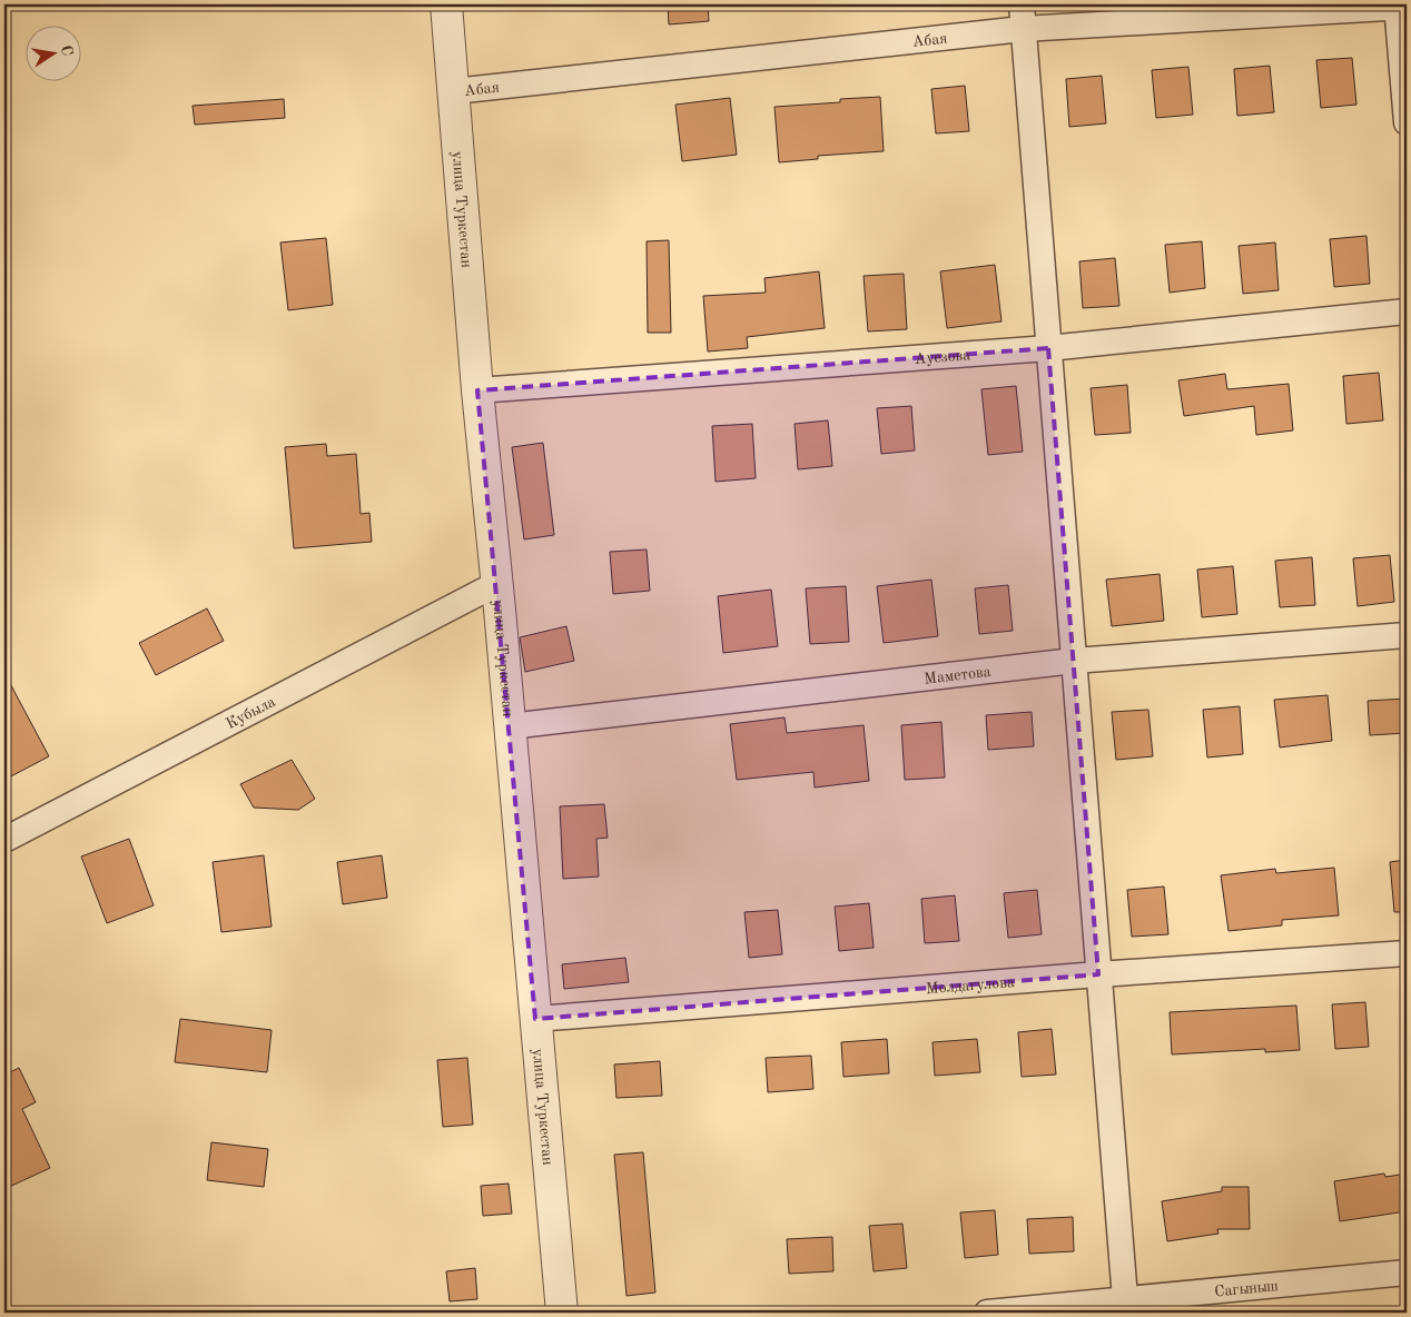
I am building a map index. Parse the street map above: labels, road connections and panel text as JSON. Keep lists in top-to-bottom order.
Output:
{
  "streets": {
    "street": [
      "Абая",
      "улица Туркестан",
      "Ауезова",
      "Маметова",
      "Кубыла",
      "Молдагулова",
      "Сагыныш"
    ]
  },
  "crossings": [
    ["Абая", "улица Туркестан"],
    ["улица Туркестан", "Ауезова"],
    ["улица Туркестан", "Маметова"],
    ["улица Туркестан", "Кубыла"],
    ["улица Туркестан", "Молдагулова"]
  ],
  "north": "right"
}
